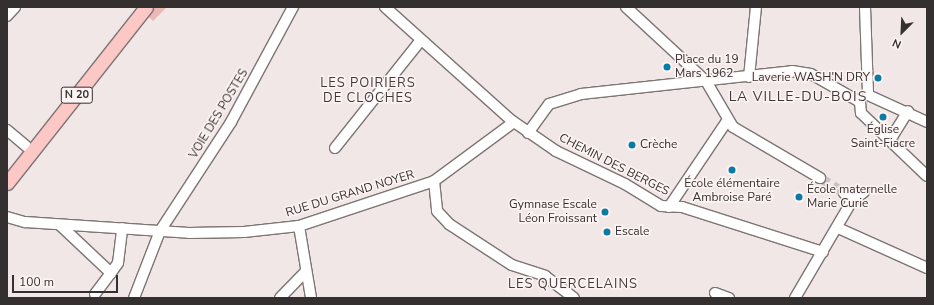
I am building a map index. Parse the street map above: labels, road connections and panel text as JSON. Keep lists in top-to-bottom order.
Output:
{
  "streets": {
    "main road": ["N 20"],
    "street": ["VOIE DES POSTES", "CHEMIN DES BERGES", "RUE DU GRAND NOYER"]
  },
  "crossings": [
    ["VOIE DES POSTES", "RUE DU GRAND NOYER"],
    ["CHEMIN DES BERGES", "RUE DU GRAND NOYER"]
  ],
  "districts": ["LES POIRIERS DE CLOCHES", "LA VILLE-DU-BOIS", "LES QUERCELAINS"],
  "places": [
    "Place du 19 Mars 1962",
    "Laverie WASH'N DRY",
    "Église Saint-Fiacre",
    "Crèche",
    "École élémentaire Ambroise Paré",
    "École maternelle Marie Curie",
    "Gymnase Escale Léon Froissant",
    "Escale"
  ],
  "scale_bar": "100 m",
  "north": "bottom left"
}
